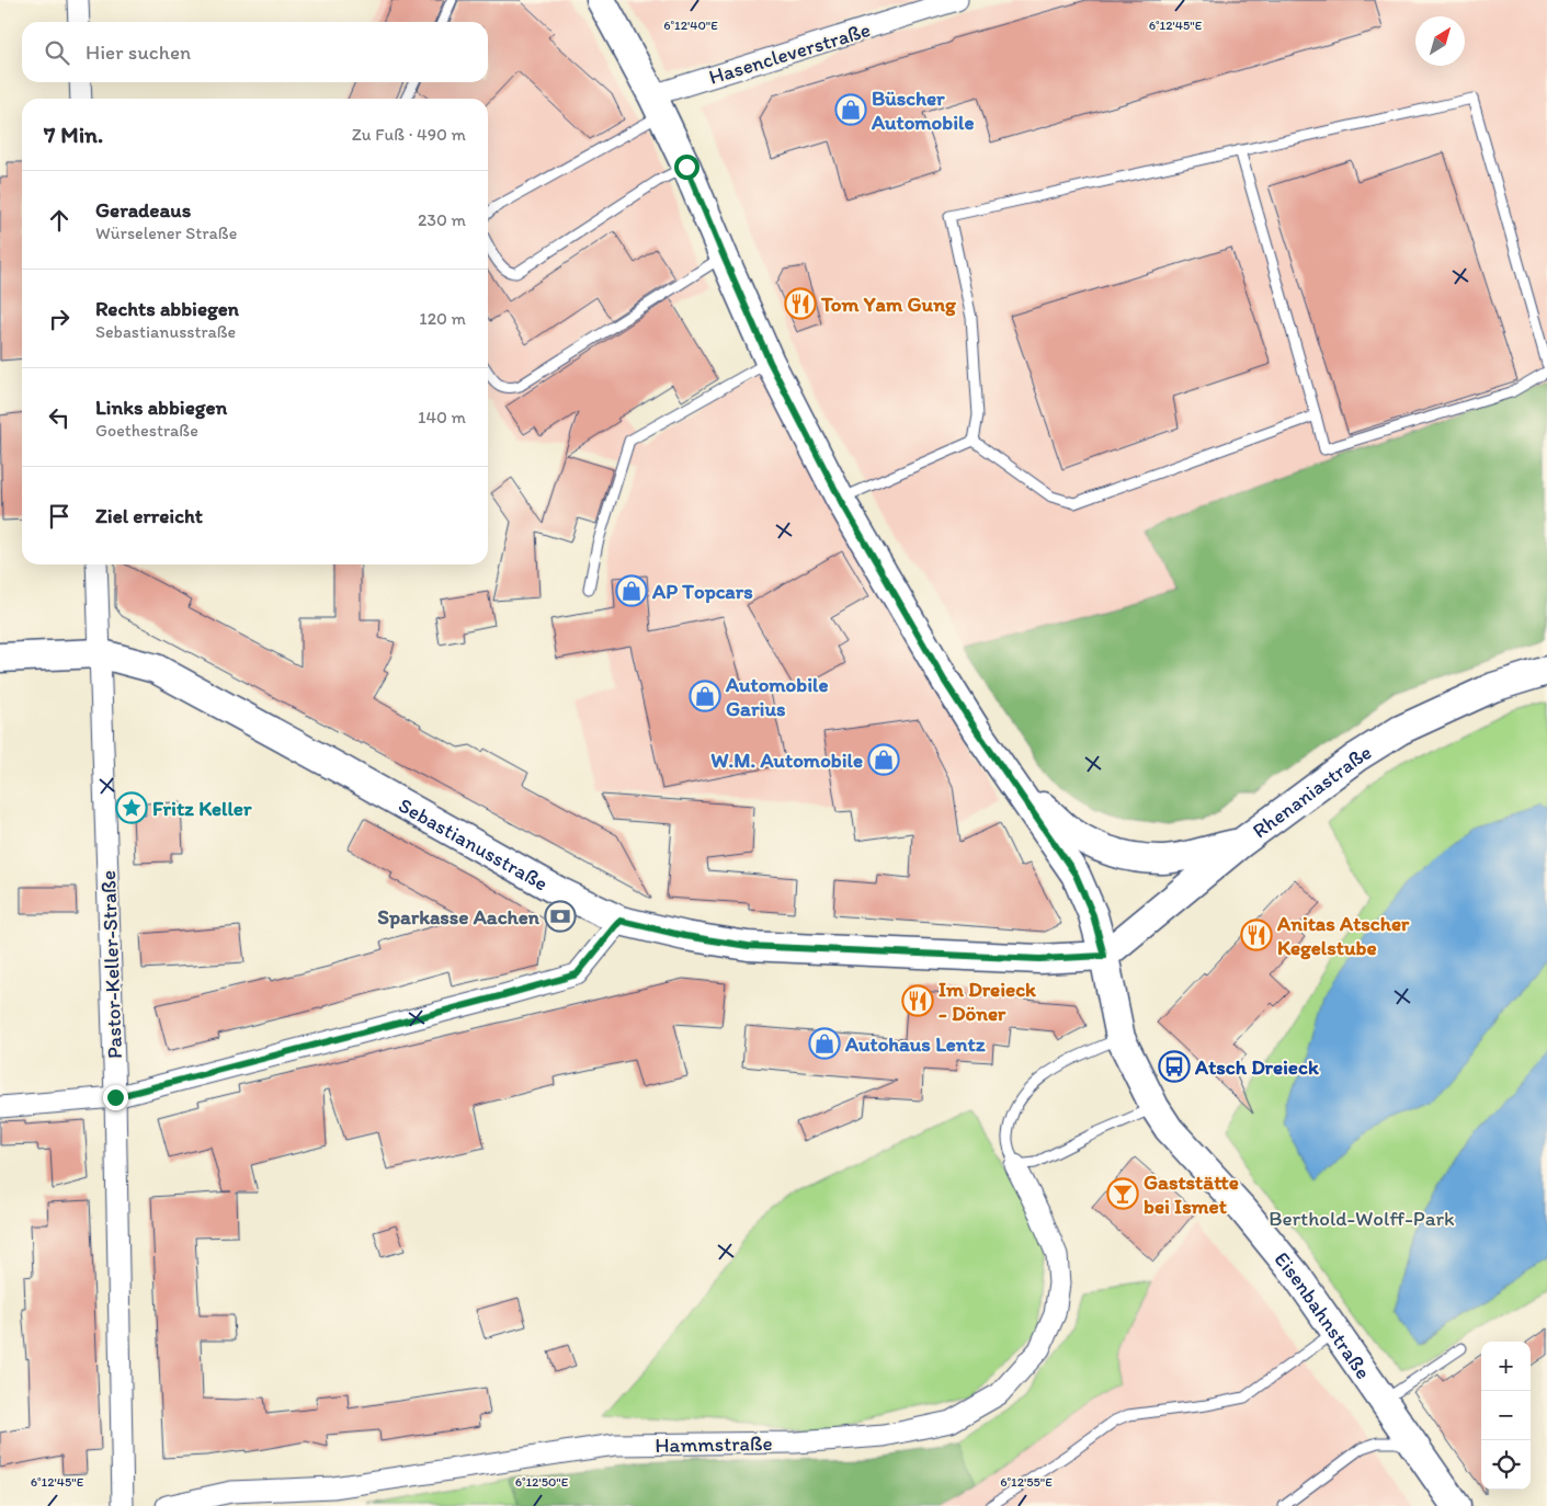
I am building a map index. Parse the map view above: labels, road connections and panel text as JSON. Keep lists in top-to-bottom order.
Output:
{
  "streets": {
    "main road": ["Rhenaniastraße", "Sebastianusstraße", "Eisenbahnstraße"],
    "street": ["Hasencleverstraße", "Pastor-Keller-Straße", "Hammstraße"]
  },
  "crossings": [
    ["Rhenaniastraße", "Sebastianusstraße"],
    ["Rhenaniastraße", "Eisenbahnstraße"],
    ["Sebastianusstraße", "Pastor-Keller-Straße"],
    ["Sebastianusstraße", "Eisenbahnstraße"]
  ],
  "parks": ["Berthold-Wolff-Park"],
  "places": {
    "shop": [
      "Büscher Automobile",
      "AP Topcars",
      "Automobile Garius",
      "W.M. Automobile",
      "Autohaus Lentz"
    ],
    "restaurant": ["Tom Yam Gung", "Anitas Atscher Kegelstube", "Im Dreieck - Döner"],
    "place": ["Fritz Keller"],
    "bank": ["Sparkasse Aachen"],
    "bus stop": ["Atsch Dreieck"],
    "bar": ["Gaststätte bei Ismet"]
  },
  "north": "top right",
  "page": {
    "search": "Hier suchen",
    "heading": ["7 Min.", "Zu Fuß · 490 m"],
    "list": [
      ["Geradeaus", "Würselener Straße", "230 m"],
      ["Rechts abbiegen", "Sebastianusstraße", "120 m"],
      ["Links abbiegen", "Goethestraße", "140 m"],
      "Ziel erreicht"
    ],
    "map_buttons": ["+", "−"]
  },
  "coordinates": [
    "6°12'40\"E",
    "6°12'45\"E",
    "6°12'50\"E",
    "6°12'55\"E"
  ]
}
